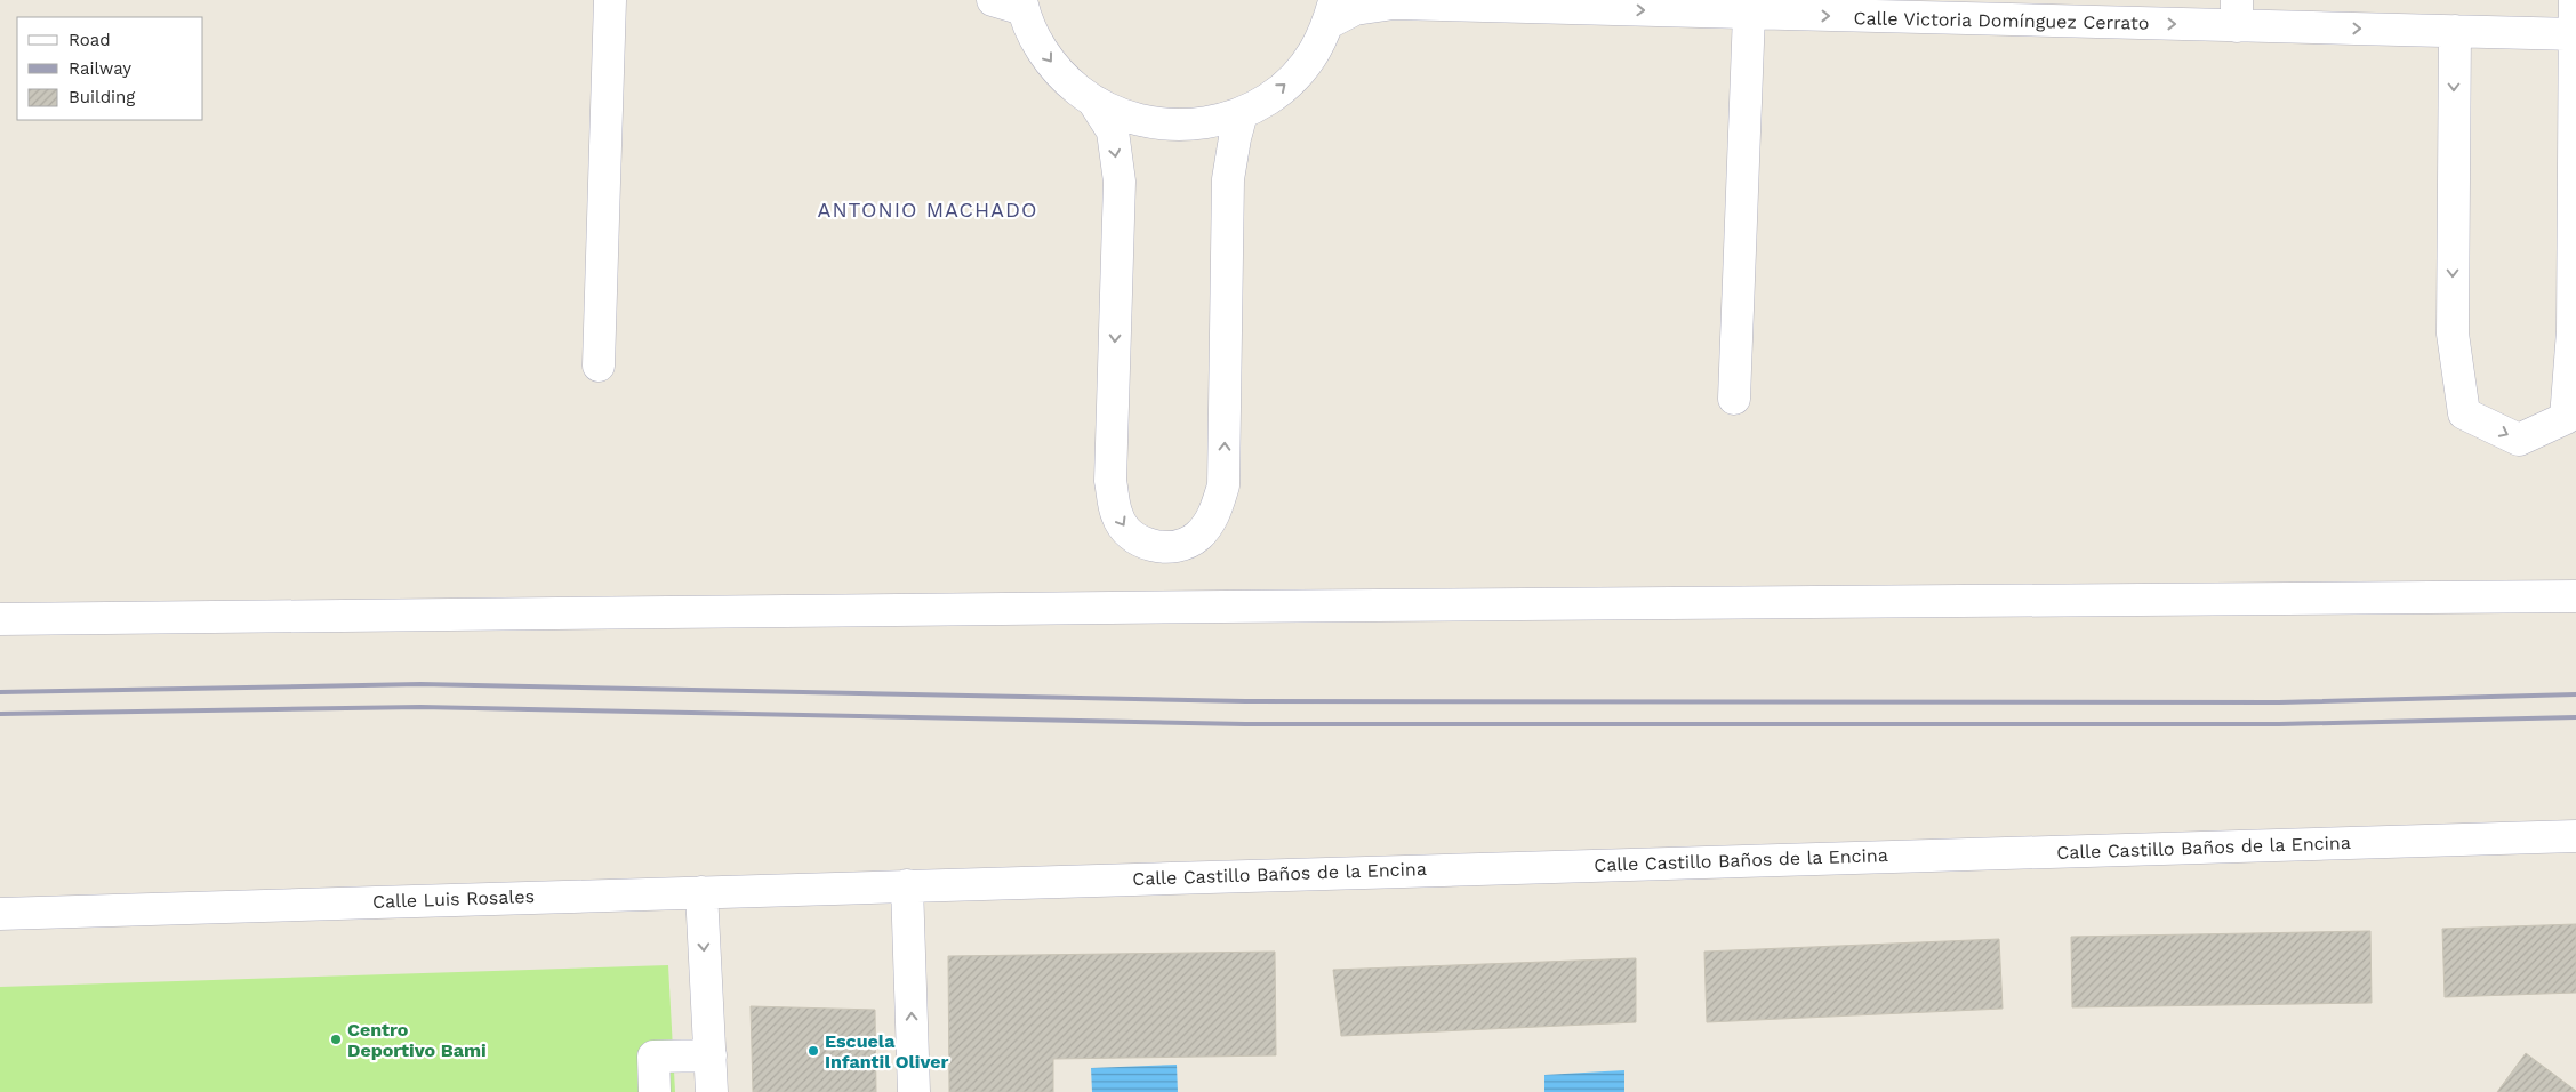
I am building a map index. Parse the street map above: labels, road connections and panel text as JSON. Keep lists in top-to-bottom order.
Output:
{
  "streets": {
    "street": ["Calle Victoria Domínguez Cerrato", "Calle Castillo Baños de la Encina", "Calle Luis Rosales"]
  },
  "crossings": [
    ["Calle Castillo Baños de la Encina", "Calle Luis Rosales"]
  ],
  "one_way": ["Calle Victoria Domínguez Cerrato"],
  "districts": ["ANTONIO MACHADO"],
  "places": ["Centro Deportivo Bami", "Escuela Infantil Oliver"],
  "legend": ["Road", "Railway", "Building"]
}
